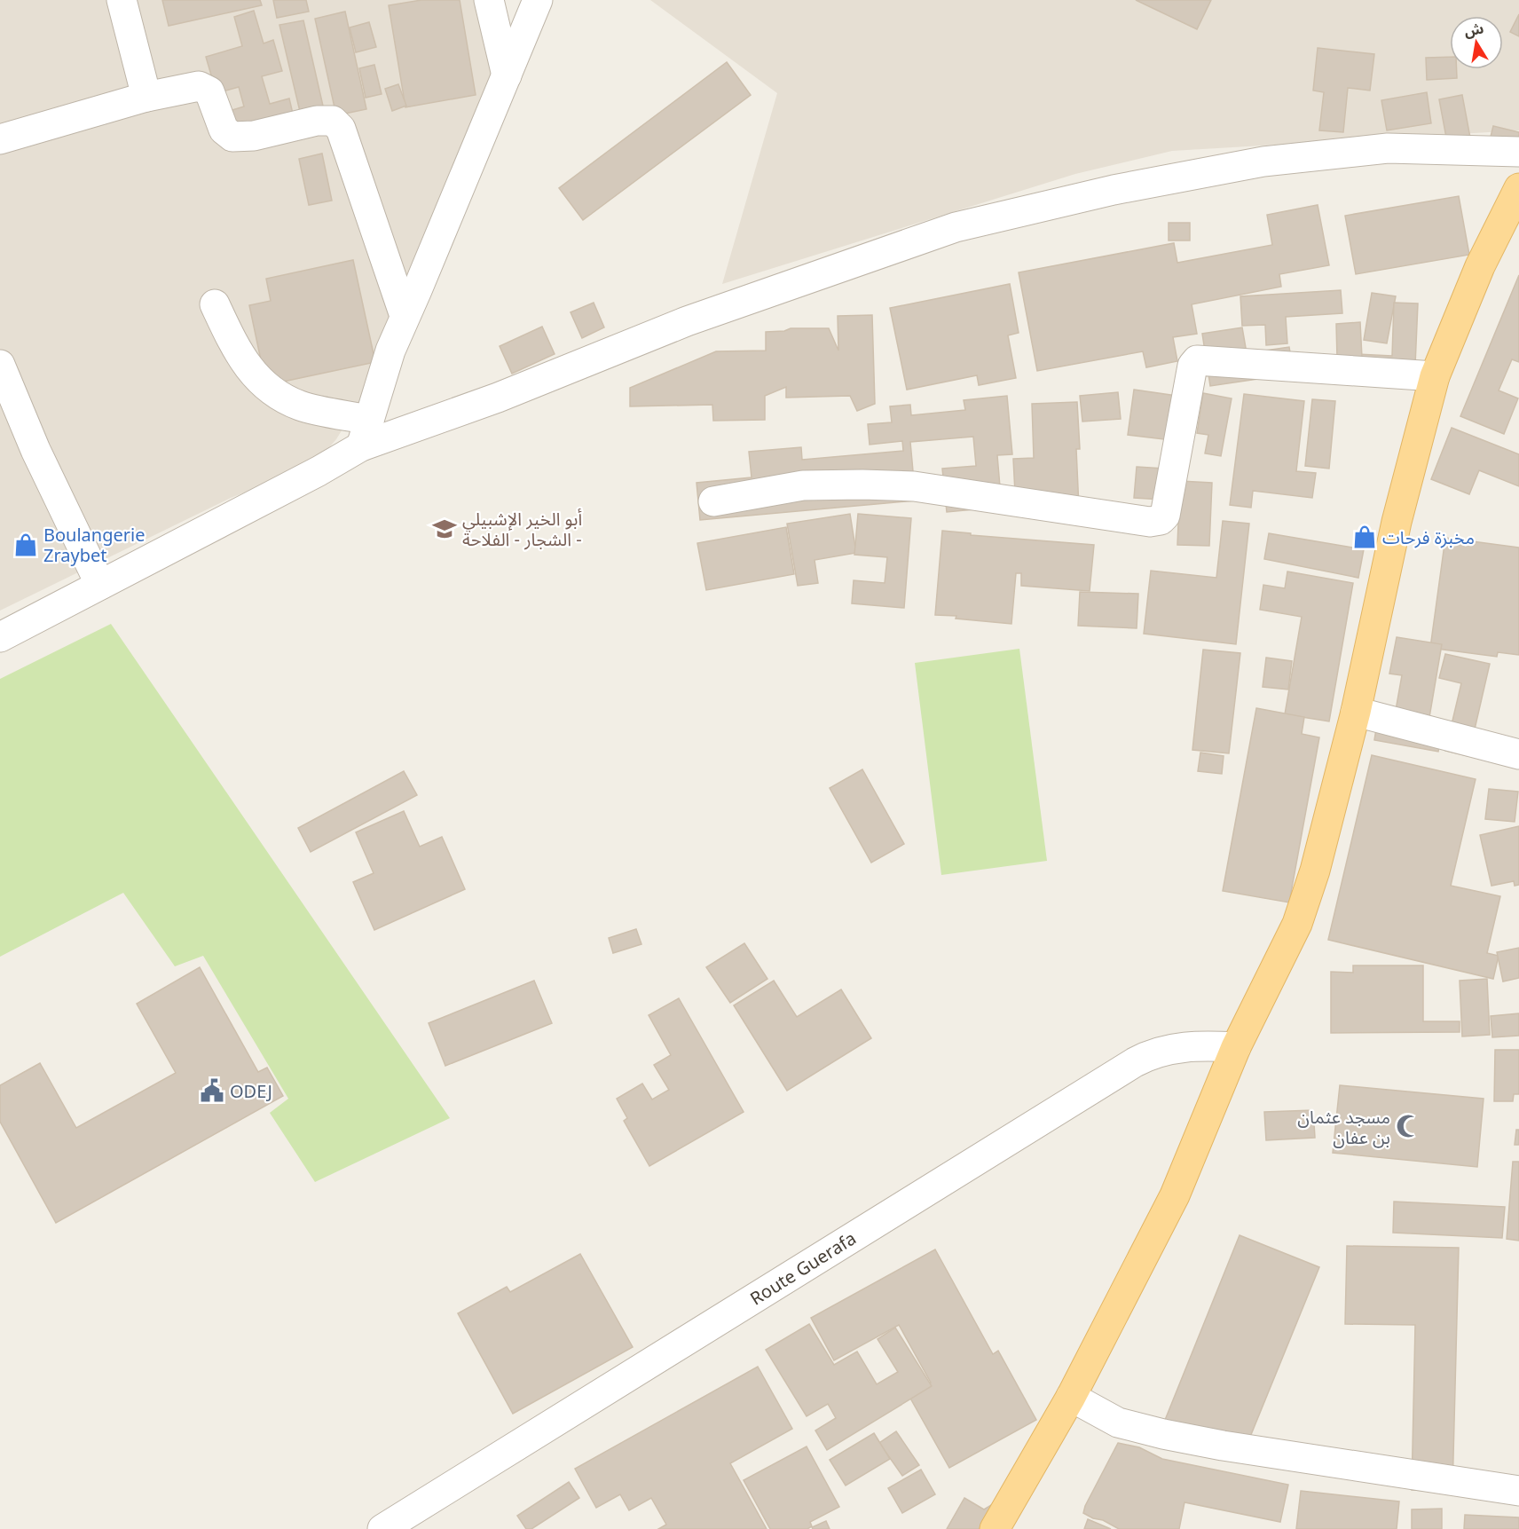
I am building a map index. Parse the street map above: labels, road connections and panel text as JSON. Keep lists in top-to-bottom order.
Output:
{
  "streets": {
    "street": ["Route Guerafa"]
  },
  "places": {
    "school or university": ["أبو الخير الإشبيلي الشجار - الفلاحة -"],
    "shop": ["مخبزة فرحات", "Boulangerie Zraybet"],
    "public building": ["ODEJ"],
    "mosque": ["مسجد عثمان بن عفان"]
  },
  "north": "top"
}
